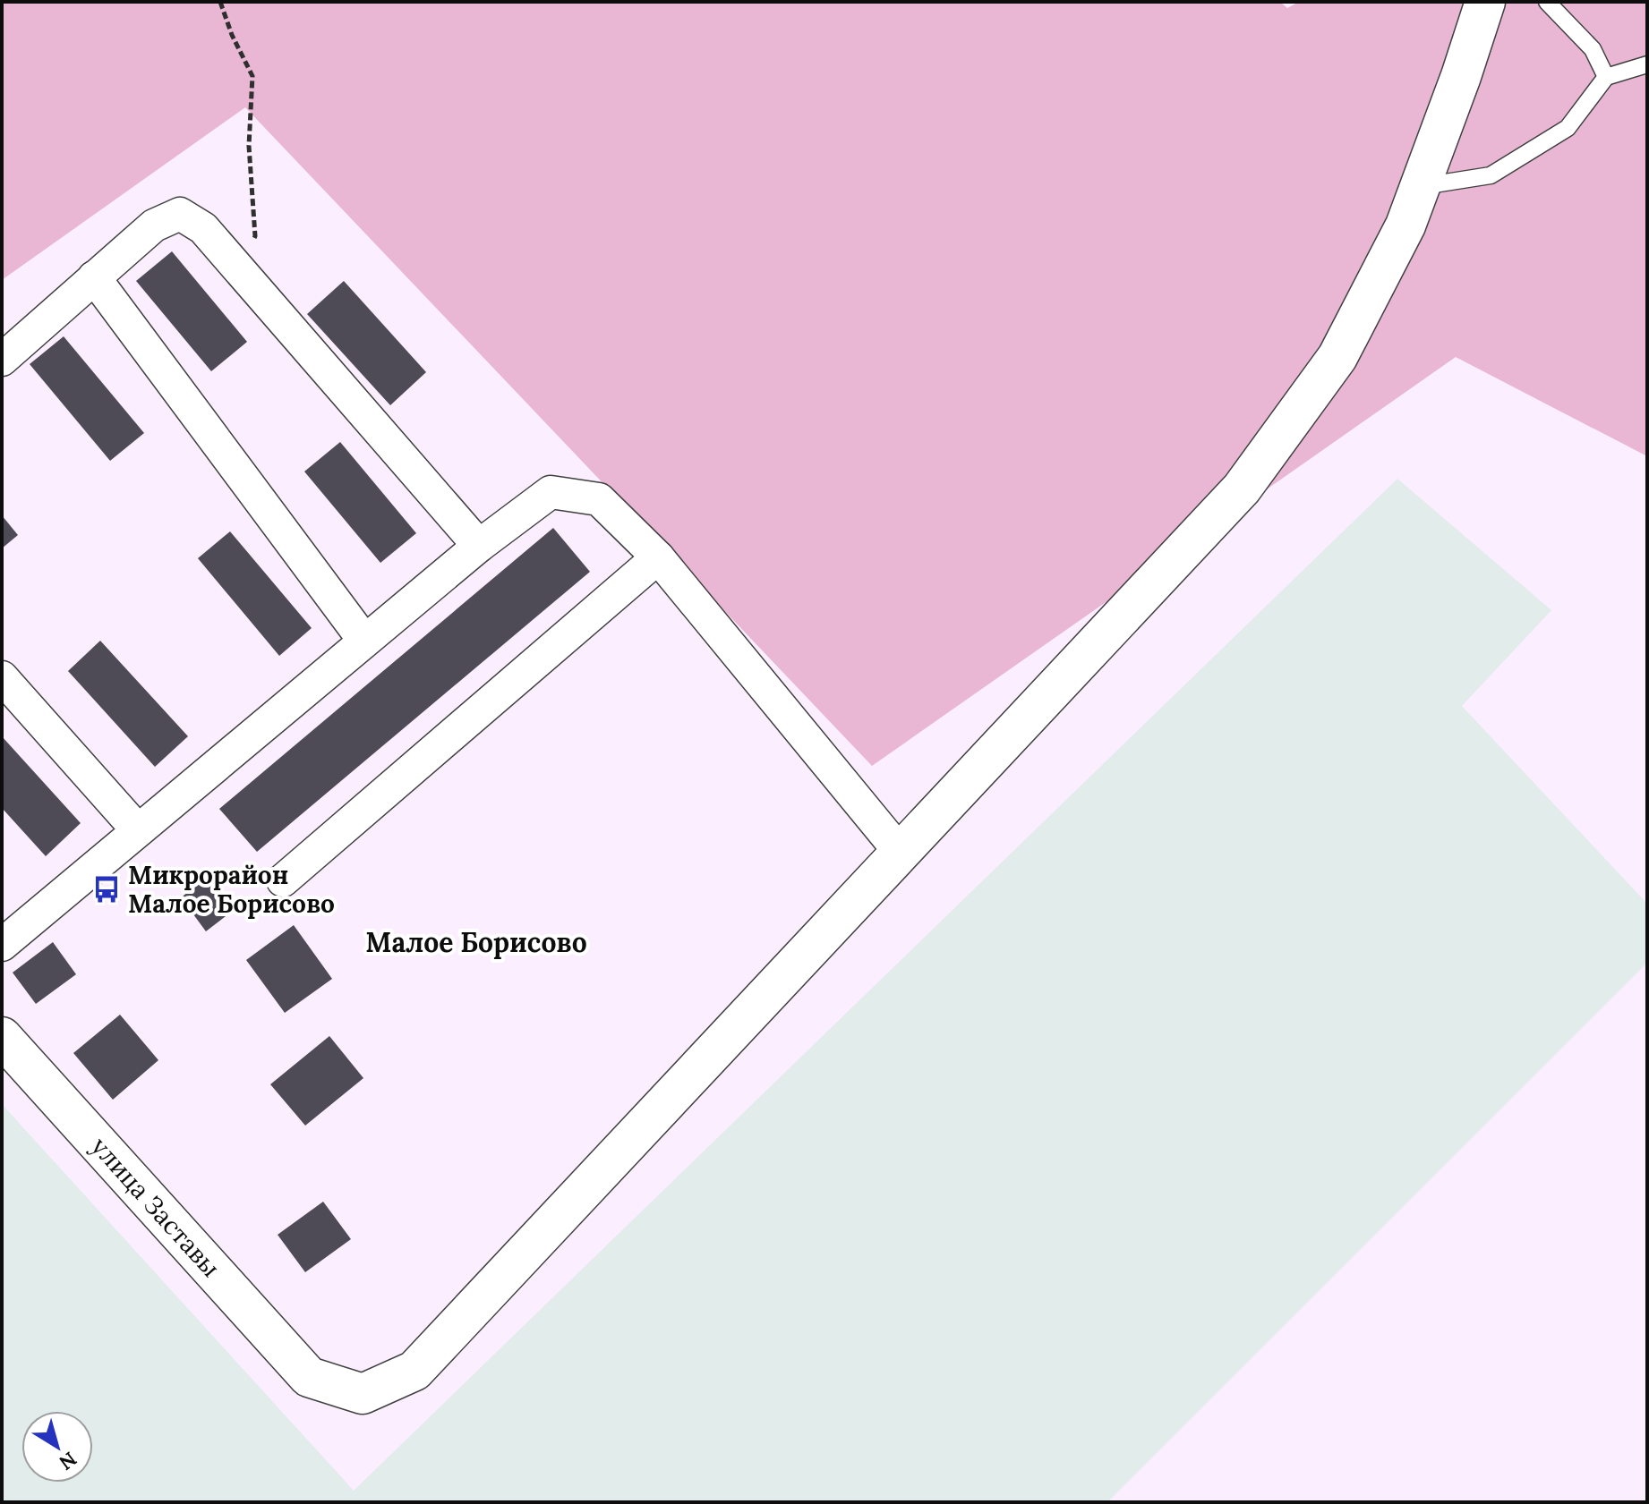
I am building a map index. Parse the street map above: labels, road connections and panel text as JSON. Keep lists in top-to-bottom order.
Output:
{
  "streets": {
    "street": ["улица Заставы"]
  },
  "districts": ["Малое Борисово"],
  "places": {
    "bus stop": ["Микрорайон Малое Борисово"]
  },
  "north": "bottom right"
}
